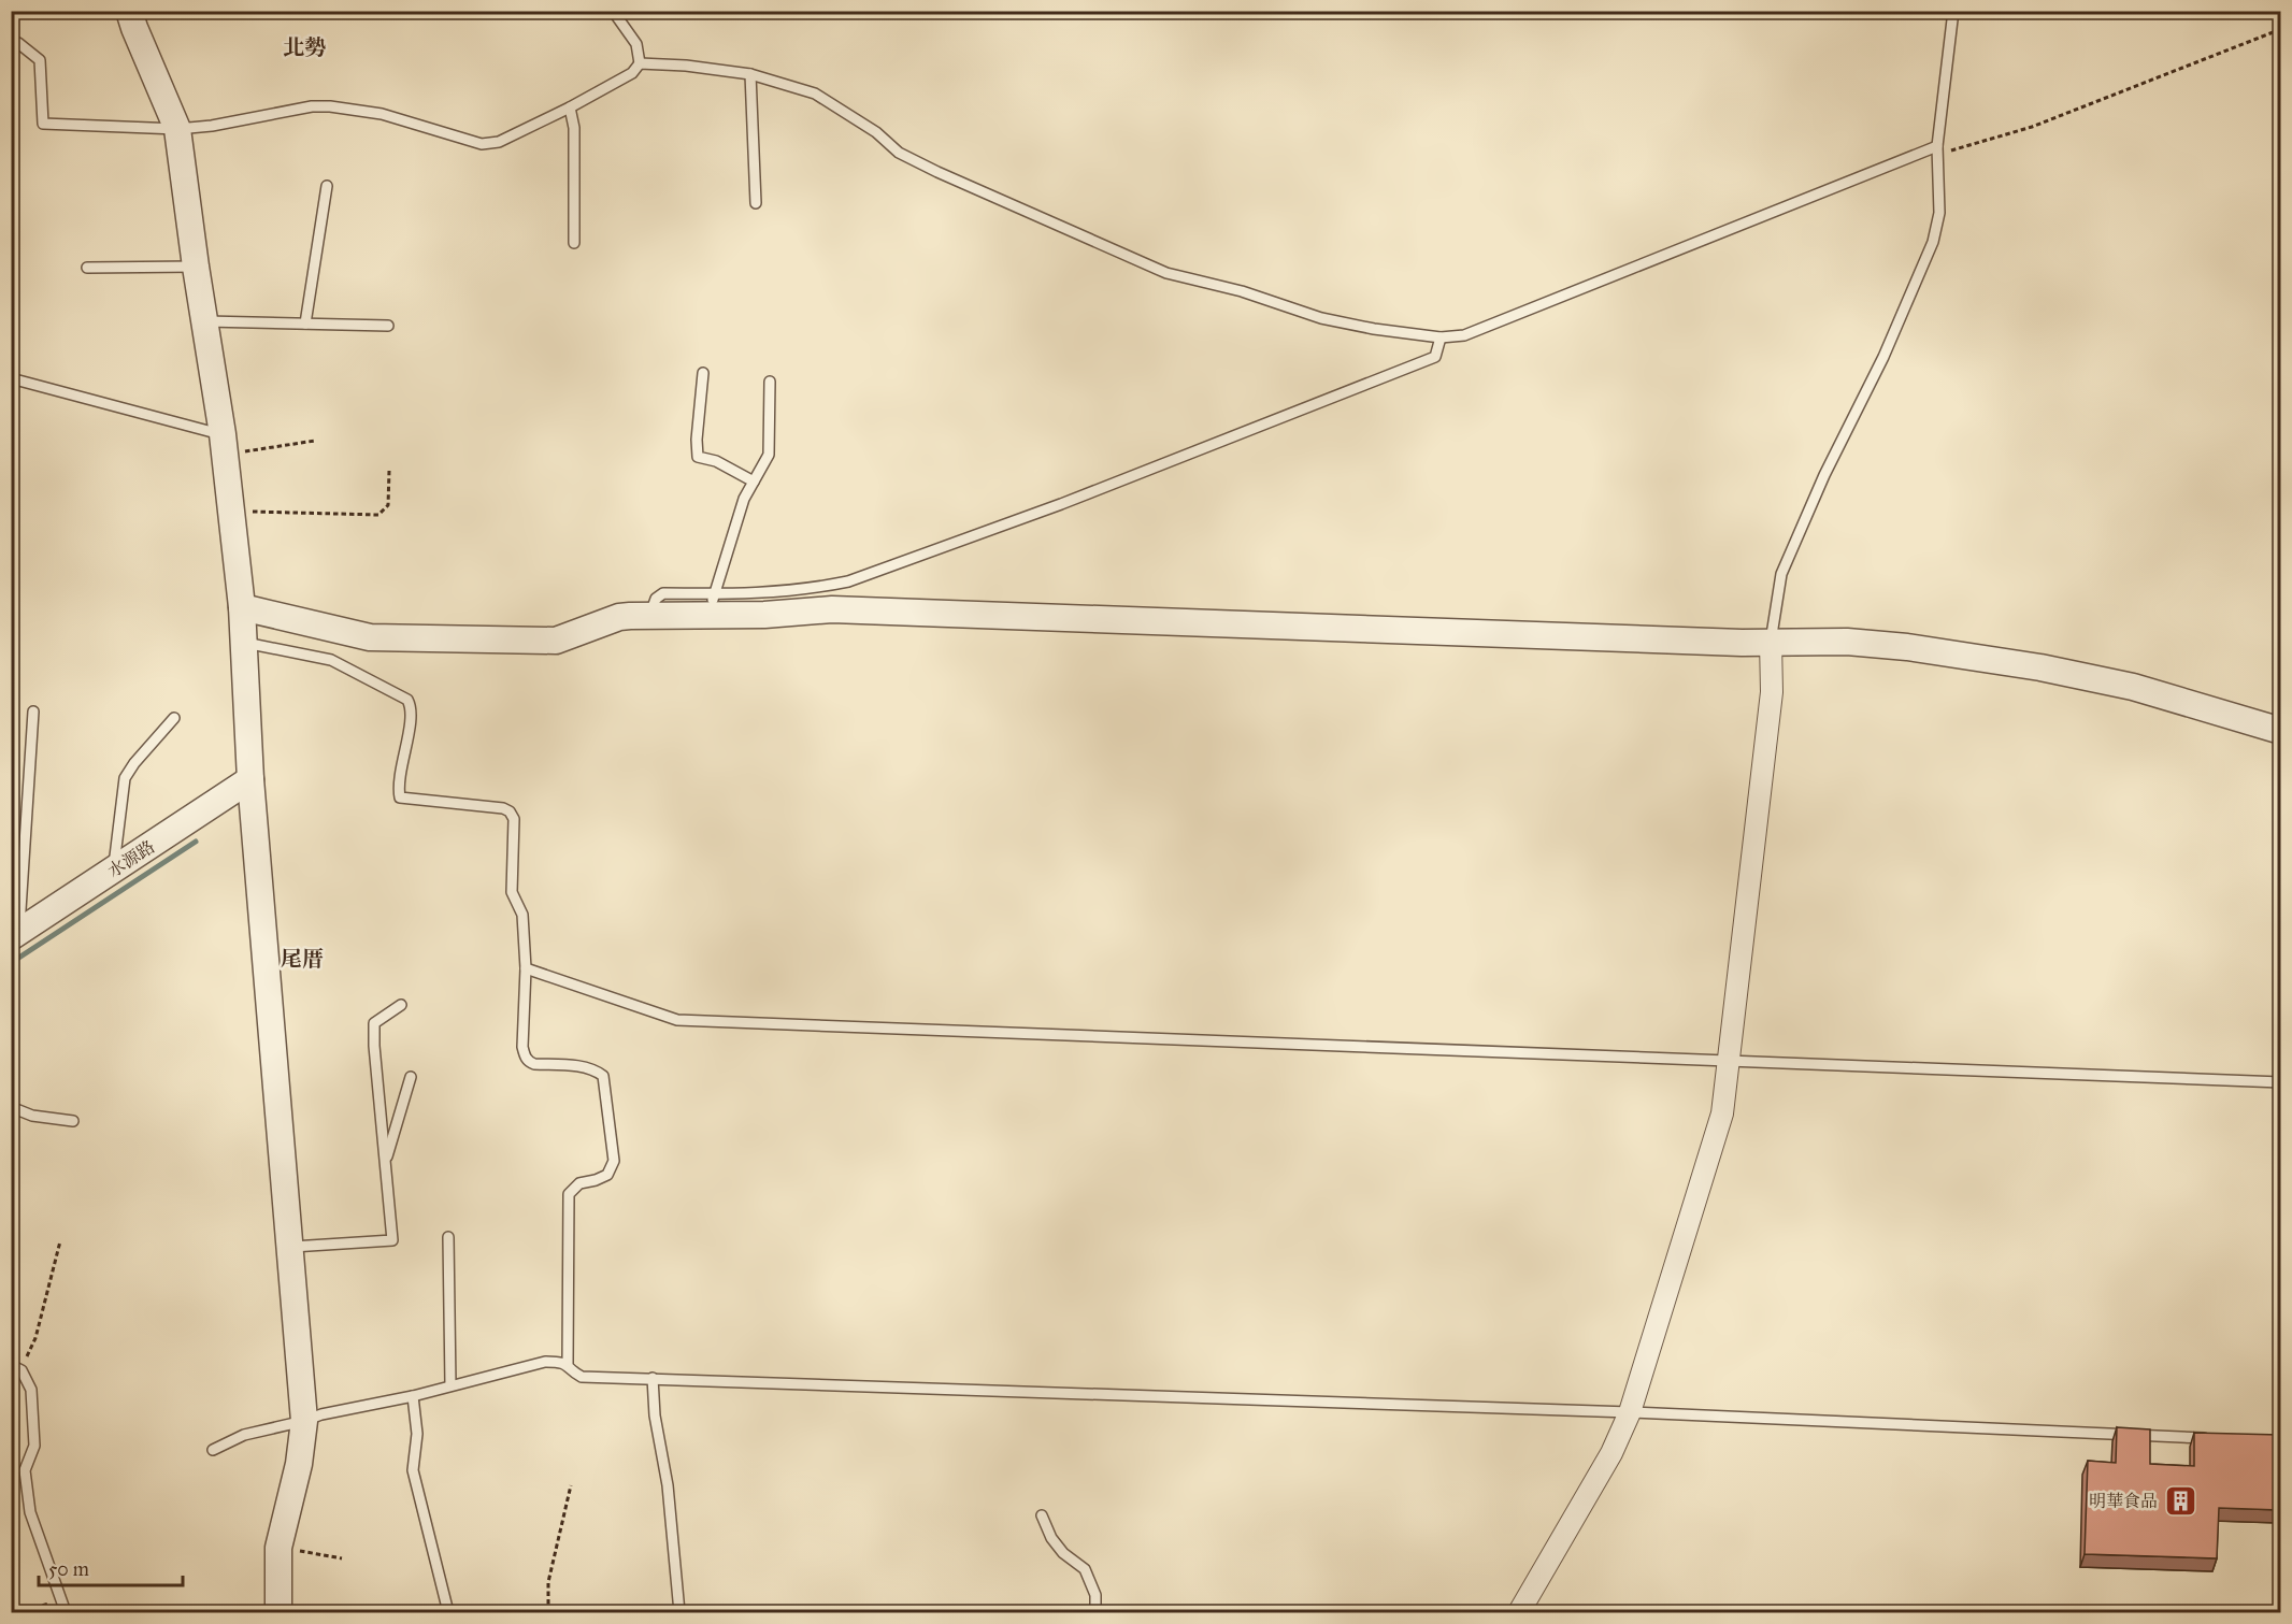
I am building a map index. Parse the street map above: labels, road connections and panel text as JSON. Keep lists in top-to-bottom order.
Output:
{
  "streets": {
    "street": ["水源路"]
  },
  "districts": ["北勢", "尾厝"],
  "places": {
    "building": ["明華食品"]
  },
  "scale_bar": "50 m"
}
